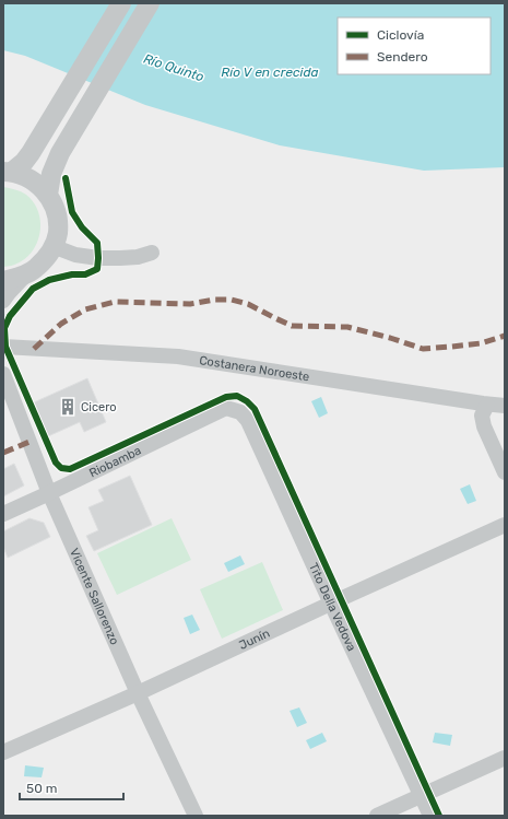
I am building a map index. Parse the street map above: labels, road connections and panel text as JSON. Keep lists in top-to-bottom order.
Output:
{
  "streets": {
    "street": [
      "Costanera Noroeste",
      "Riobamba",
      "Vicente Sallorenzo",
      "Tito Della Vedova",
      "Junín"
    ]
  },
  "crossings": [
    ["Riobamba", "Vicente Sallorenzo"],
    ["Riobamba", "Tito Della Vedova"],
    ["Vicente Sallorenzo", "Junín"],
    ["Tito Della Vedova", "Junín"]
  ],
  "water": ["Río Quinto", "Río V en crecida"],
  "places": {
    "building": ["Cicero"]
  },
  "legend": ["Ciclovía", "Sendero"],
  "scale_bar": "50 m"
}
